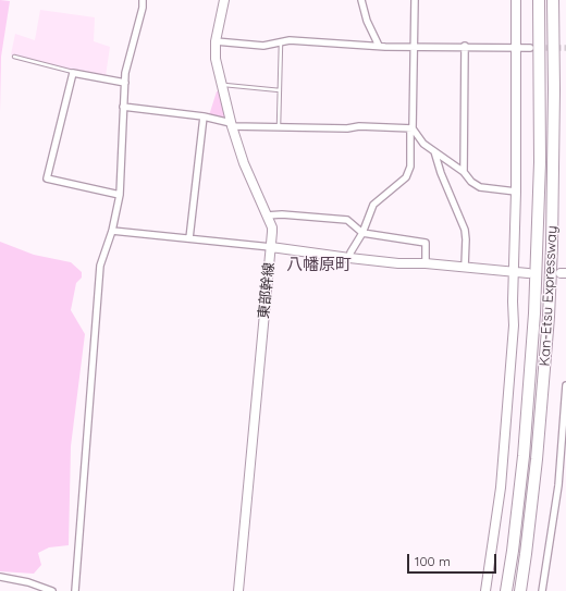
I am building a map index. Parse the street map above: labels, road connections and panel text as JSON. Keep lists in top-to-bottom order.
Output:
{
  "streets": {
    "highway": ["Kan-Etsu Expressway"],
    "street": ["東部幹線"]
  },
  "districts": ["八幡原町"],
  "scale_bar": "100 m"
}
